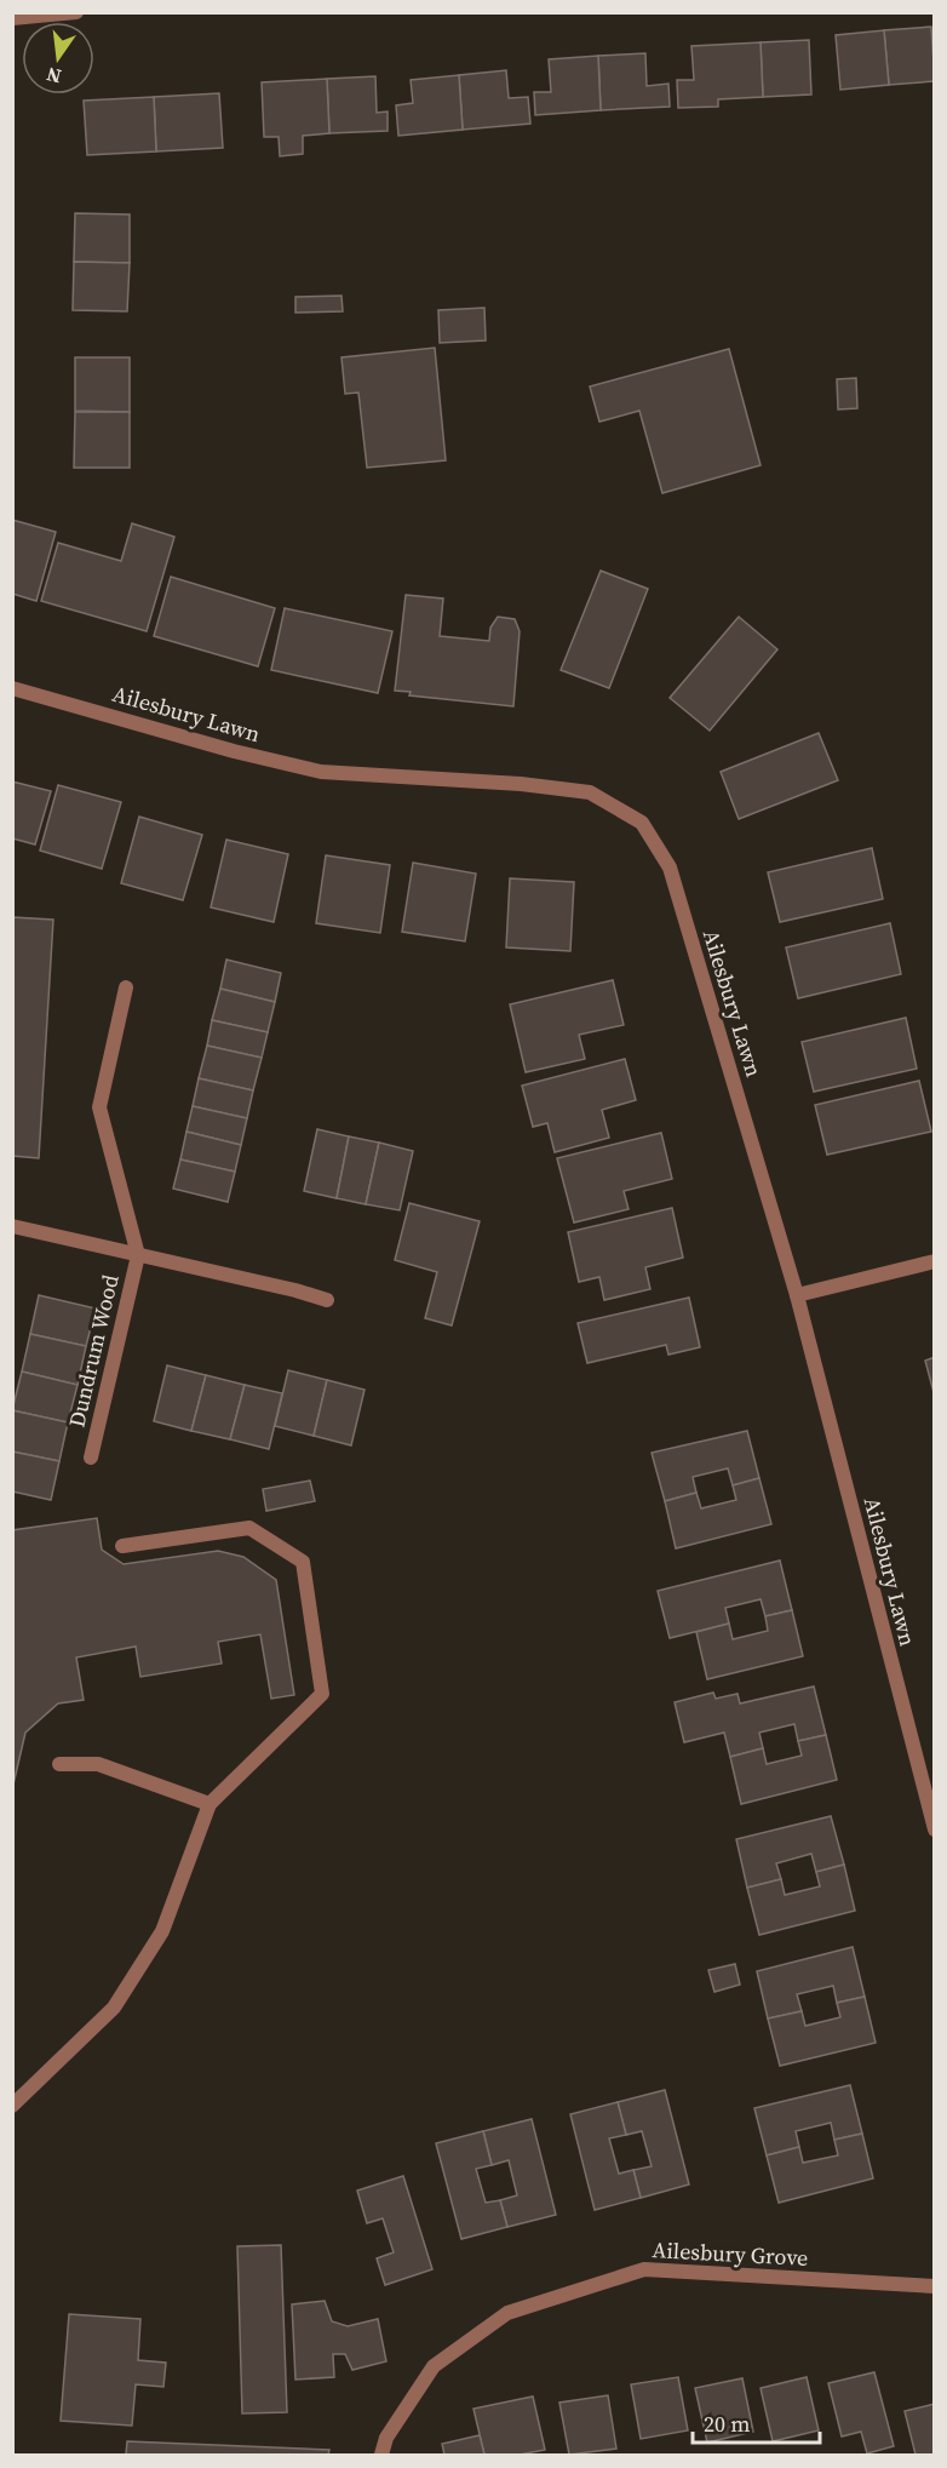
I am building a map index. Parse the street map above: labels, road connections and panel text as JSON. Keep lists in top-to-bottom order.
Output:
{
  "streets": {
    "street": ["Ailesbury Lawn", "Dundrum Wood", "Ailesbury Grove"]
  },
  "scale_bar": "20 m",
  "north": "bottom"
}
